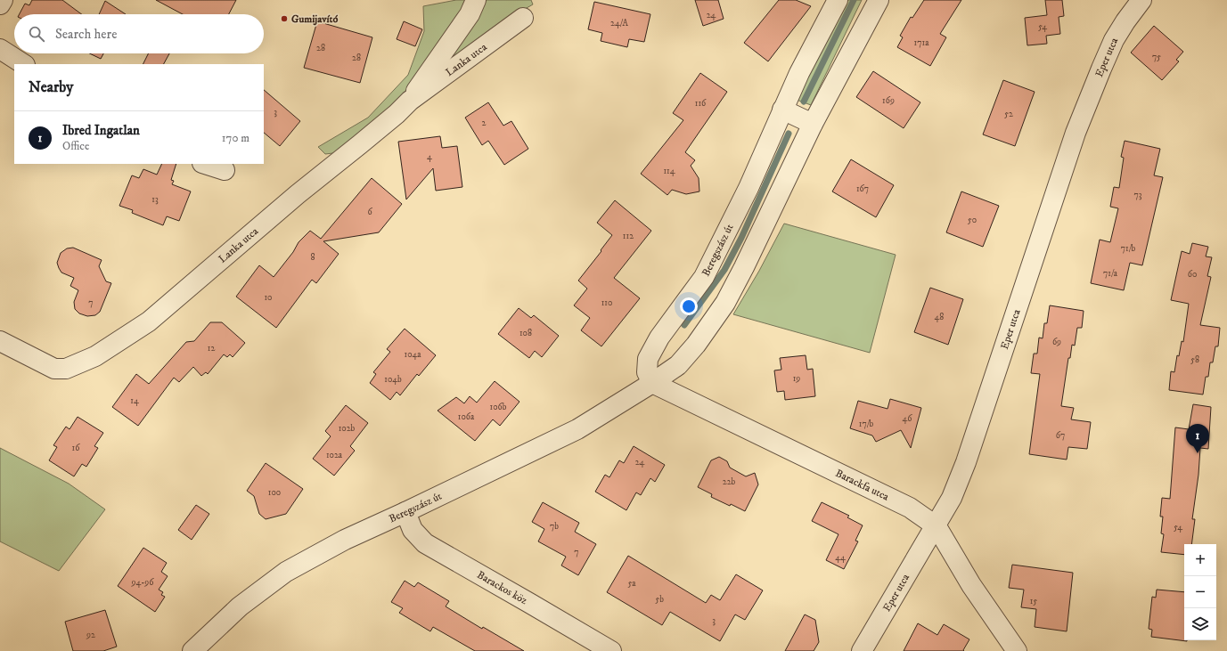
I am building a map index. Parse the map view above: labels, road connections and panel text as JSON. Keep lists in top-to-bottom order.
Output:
{
  "streets": {
    "street": [
      "Eper utca",
      "Lanka utca",
      "Beregszász út",
      "Barackfa utca",
      "Barackos köz"
    ]
  },
  "crossings": [
    ["Eper utca", "Barackfa utca"],
    ["Beregszász út", "Barackfa utca"],
    ["Beregszász út", "Barackos köz"]
  ],
  "places": ["Gumijavító"],
  "house_numbers": [
    "24",
    "24/A",
    "54",
    "171a",
    "28",
    "75",
    "28",
    "169",
    "116",
    "3",
    "52",
    "2",
    "4",
    "114",
    "167",
    "73",
    "13",
    "6",
    "50",
    "112",
    "71/b",
    "8",
    "71/a",
    "60",
    "10",
    "7",
    "110",
    "48",
    "108",
    "69",
    "12",
    "104a",
    "58",
    "19",
    "104b",
    "14",
    "106b",
    "106a",
    "46",
    "17/b",
    "102b",
    "67",
    "16",
    "102a",
    "24",
    "22b",
    "100",
    "7b",
    "54",
    "7",
    "44",
    "94-96",
    "5a",
    "5b",
    "15",
    "3",
    "92"
  ],
  "page": {
    "search": "Search here",
    "heading": "Nearby",
    "list": [
      {
        "mark": "1",
        "name": "Ibred Ingatlan",
        "note": "Office",
        "value": "170 m"
      }
    ],
    "pins": "1",
    "map_buttons": ["+", "−"]
  }
}
